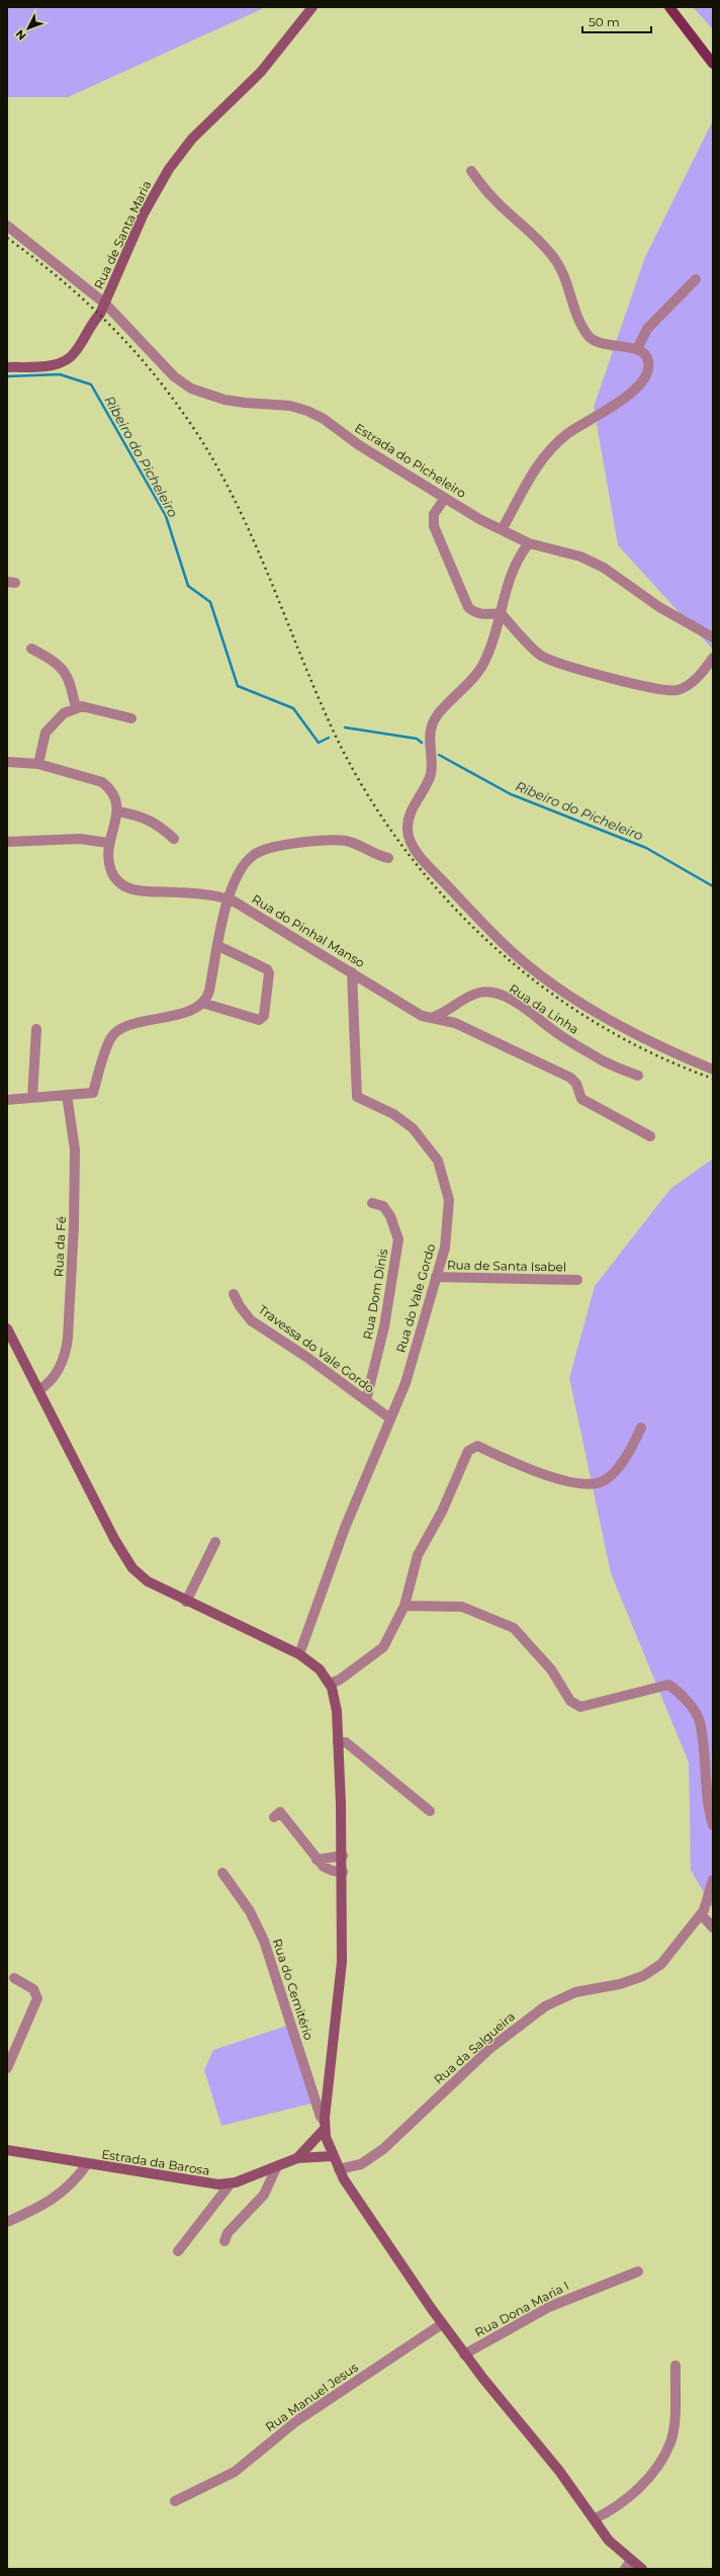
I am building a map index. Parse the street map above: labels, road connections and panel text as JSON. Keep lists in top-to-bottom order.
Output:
{
  "streets": {
    "main road": ["Rua de Santa Maria", "Estrada da Barosa"],
    "street": [
      "Estrada do Picheleiro",
      "Rua do Pinhal Manso",
      "Rua da Linha",
      "Rua da Fé",
      "Rua de Santa Isabel",
      "Rua Dom Dinis",
      "Rua do Vale Gordo",
      "Travessa do Vale Gordo",
      "Rua do Cemitério",
      "Rua da Salgueira",
      "Rua Dona Maria I",
      "Rua Manuel Jesus"
    ]
  },
  "crossings": [
    ["Rua de Santa Maria", "Estrada do Picheleiro"],
    ["Rua do Pinhal Manso", "Rua da Linha"],
    ["Rua do Pinhal Manso", "Rua do Vale Gordo"],
    ["Rua de Santa Isabel", "Rua do Vale Gordo"],
    ["Rua Dom Dinis", "Travessa do Vale Gordo"],
    ["Rua do Vale Gordo", "Travessa do Vale Gordo"],
    ["Rua do Cemitério", "Estrada da Barosa"]
  ],
  "water": ["Ribeiro do Picheleiro"],
  "scale_bar": "50 m",
  "north": "bottom left"
}
